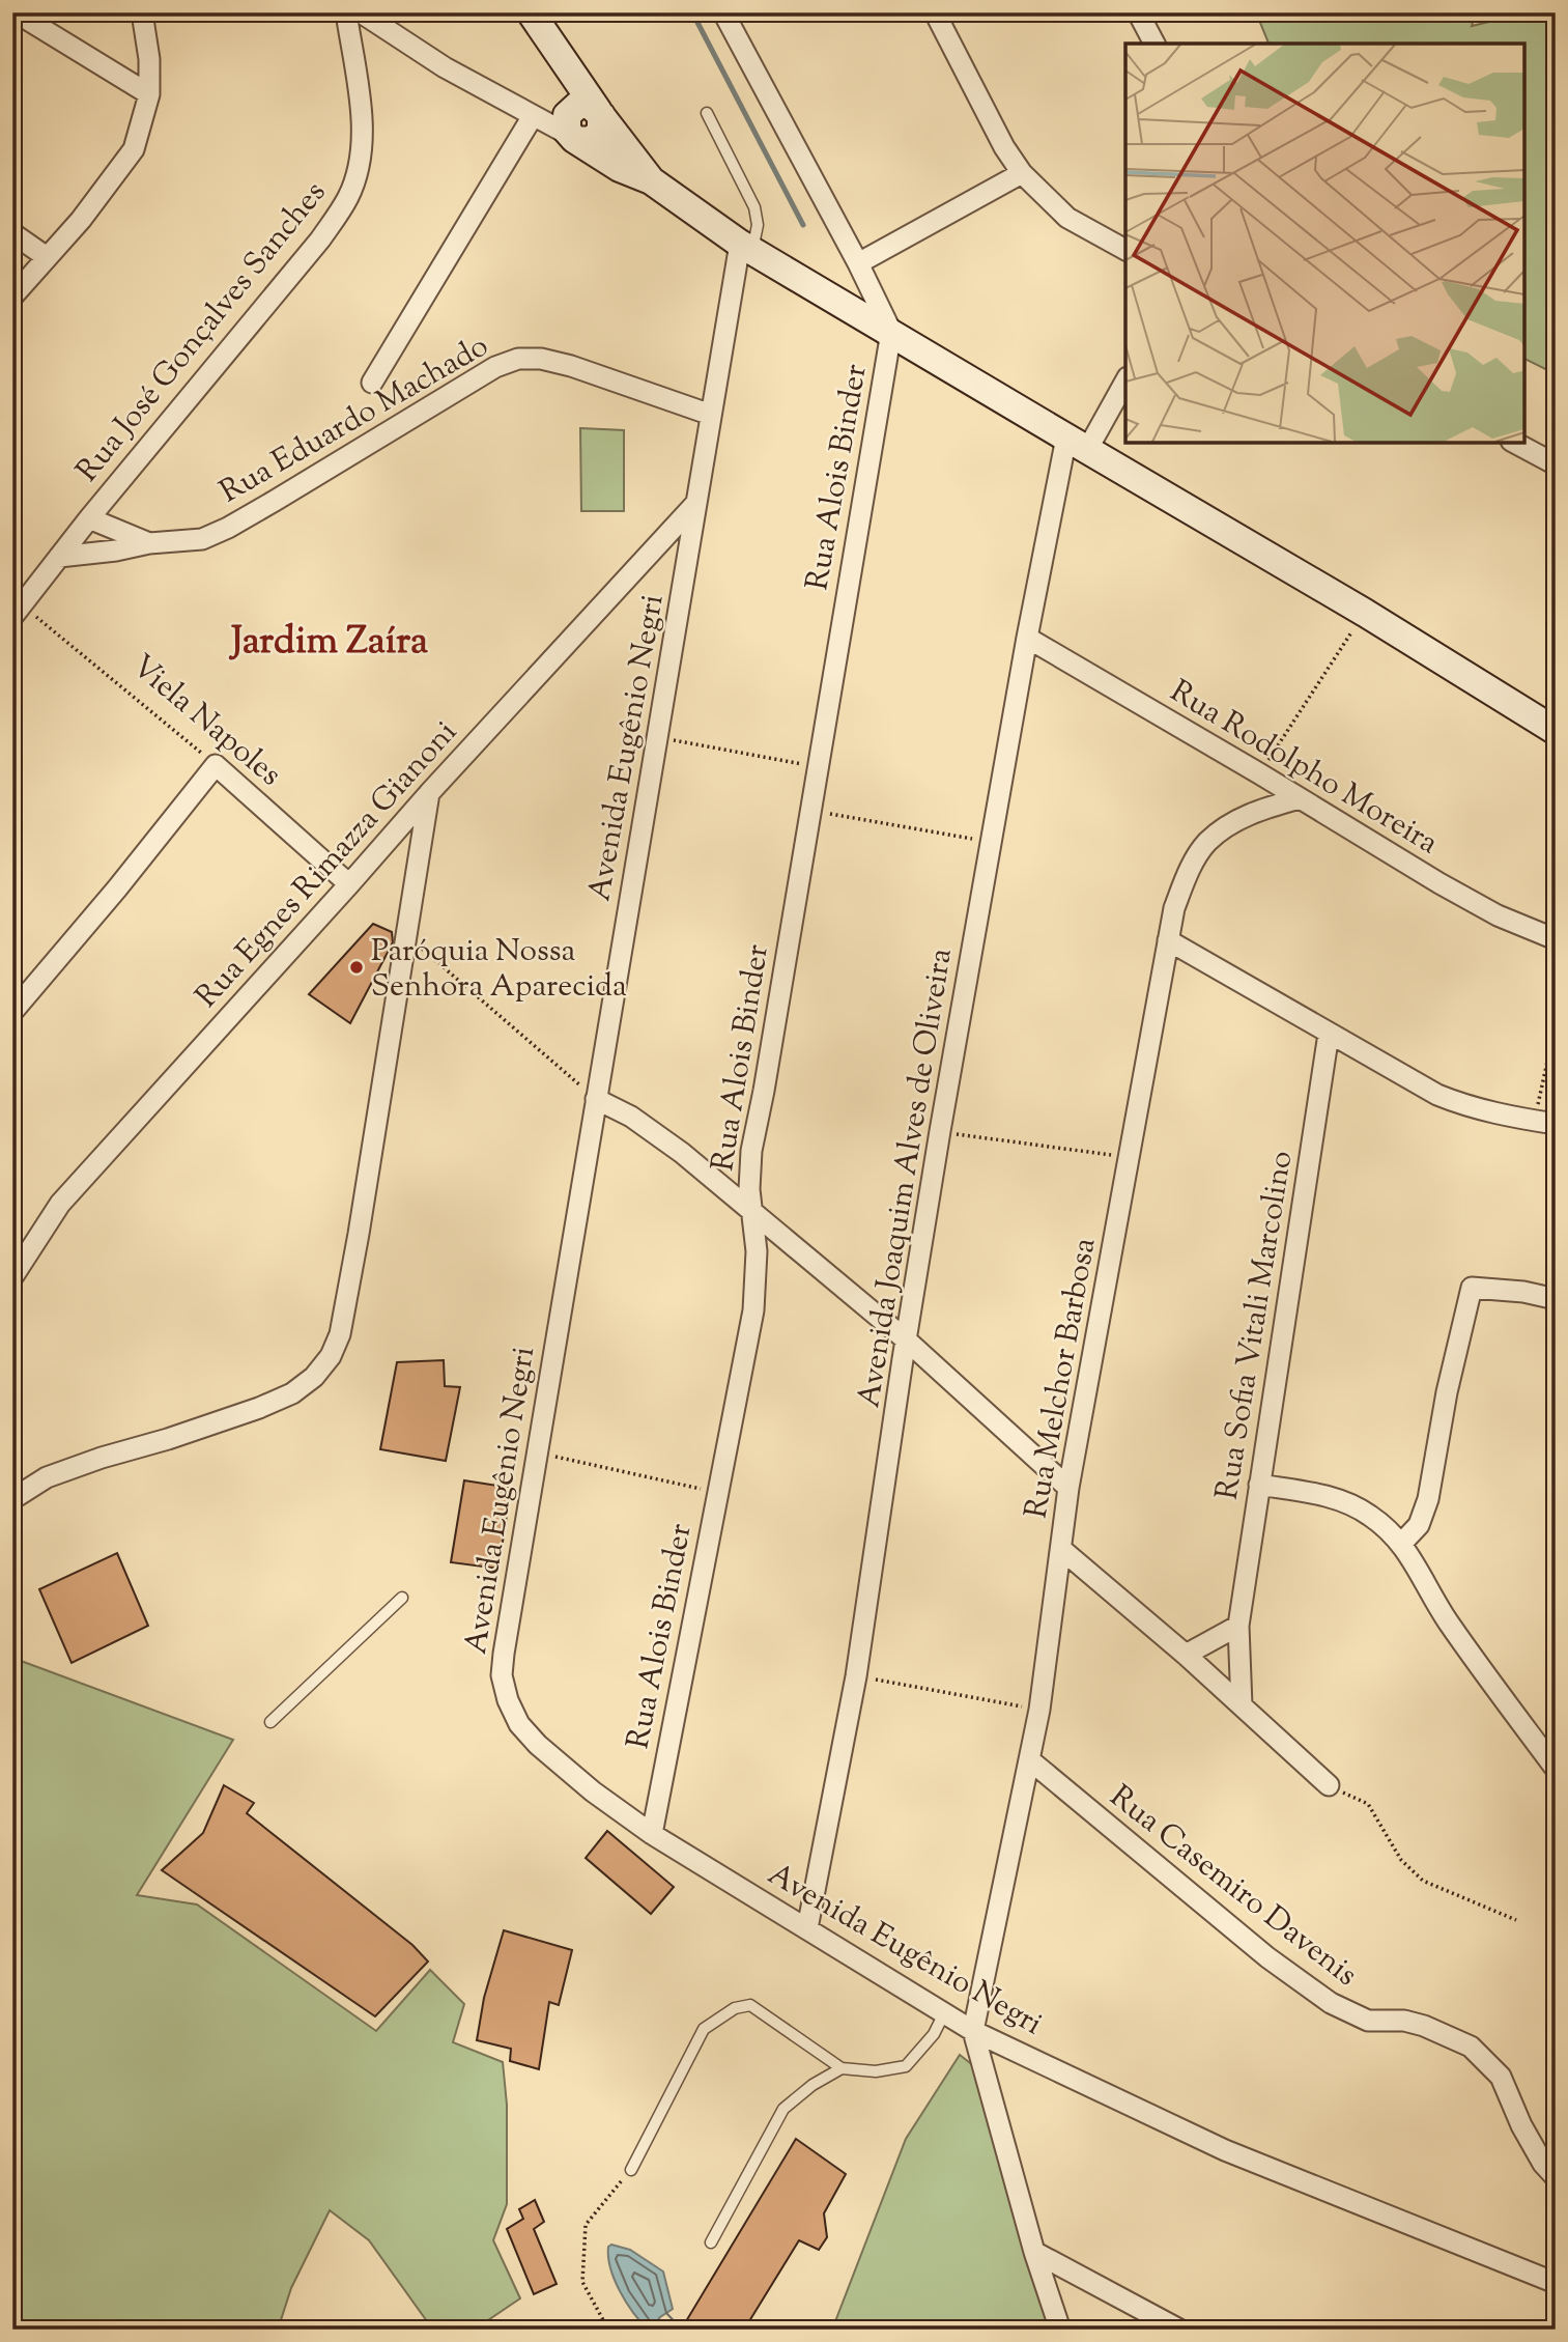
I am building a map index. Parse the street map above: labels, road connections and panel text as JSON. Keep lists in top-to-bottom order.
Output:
{
  "streets": {
    "street": [
      "Rua José Gonçalves Sanches",
      "Rua Eduardo Machado",
      "Rua Alois Binder",
      "Viela Napoles",
      "Avenida Eugênio Negri",
      "Rua Rodolpho Moreira",
      "Rua Egnes Rimazza Gianoni",
      "Avenida Joaquim Alves de Oliveira",
      "Rua Sofia Vitali Marcolino",
      "Rua Melchor Barbosa",
      "Rua Casemiro Davenis"
    ]
  },
  "crossings": [
    ["Rua José Gonçalves Sanches", "Rua Eduardo Machado"],
    ["Rua José Gonçalves Sanches", "Viela Napoles"],
    ["Rua Eduardo Machado", "Avenida Eugênio Negri"],
    ["Rua Alois Binder", "Avenida Eugênio Negri"],
    ["Viela Napoles", "Rua Egnes Rimazza Gianoni"],
    ["Avenida Eugênio Negri", "Rua Egnes Rimazza Gianoni"],
    ["Avenida Eugênio Negri", "Avenida Joaquim Alves de Oliveira"],
    ["Avenida Eugênio Negri", "Rua Melchor Barbosa"],
    ["Rua Rodolpho Moreira", "Avenida Joaquim Alves de Oliveira"],
    ["Rua Rodolpho Moreira", "Rua Melchor Barbosa"],
    ["Rua Melchor Barbosa", "Rua Casemiro Davenis"]
  ],
  "districts": ["Jardim Zaíra"],
  "places": ["Paróquia Nossa Senhora Aparecida"]
}
